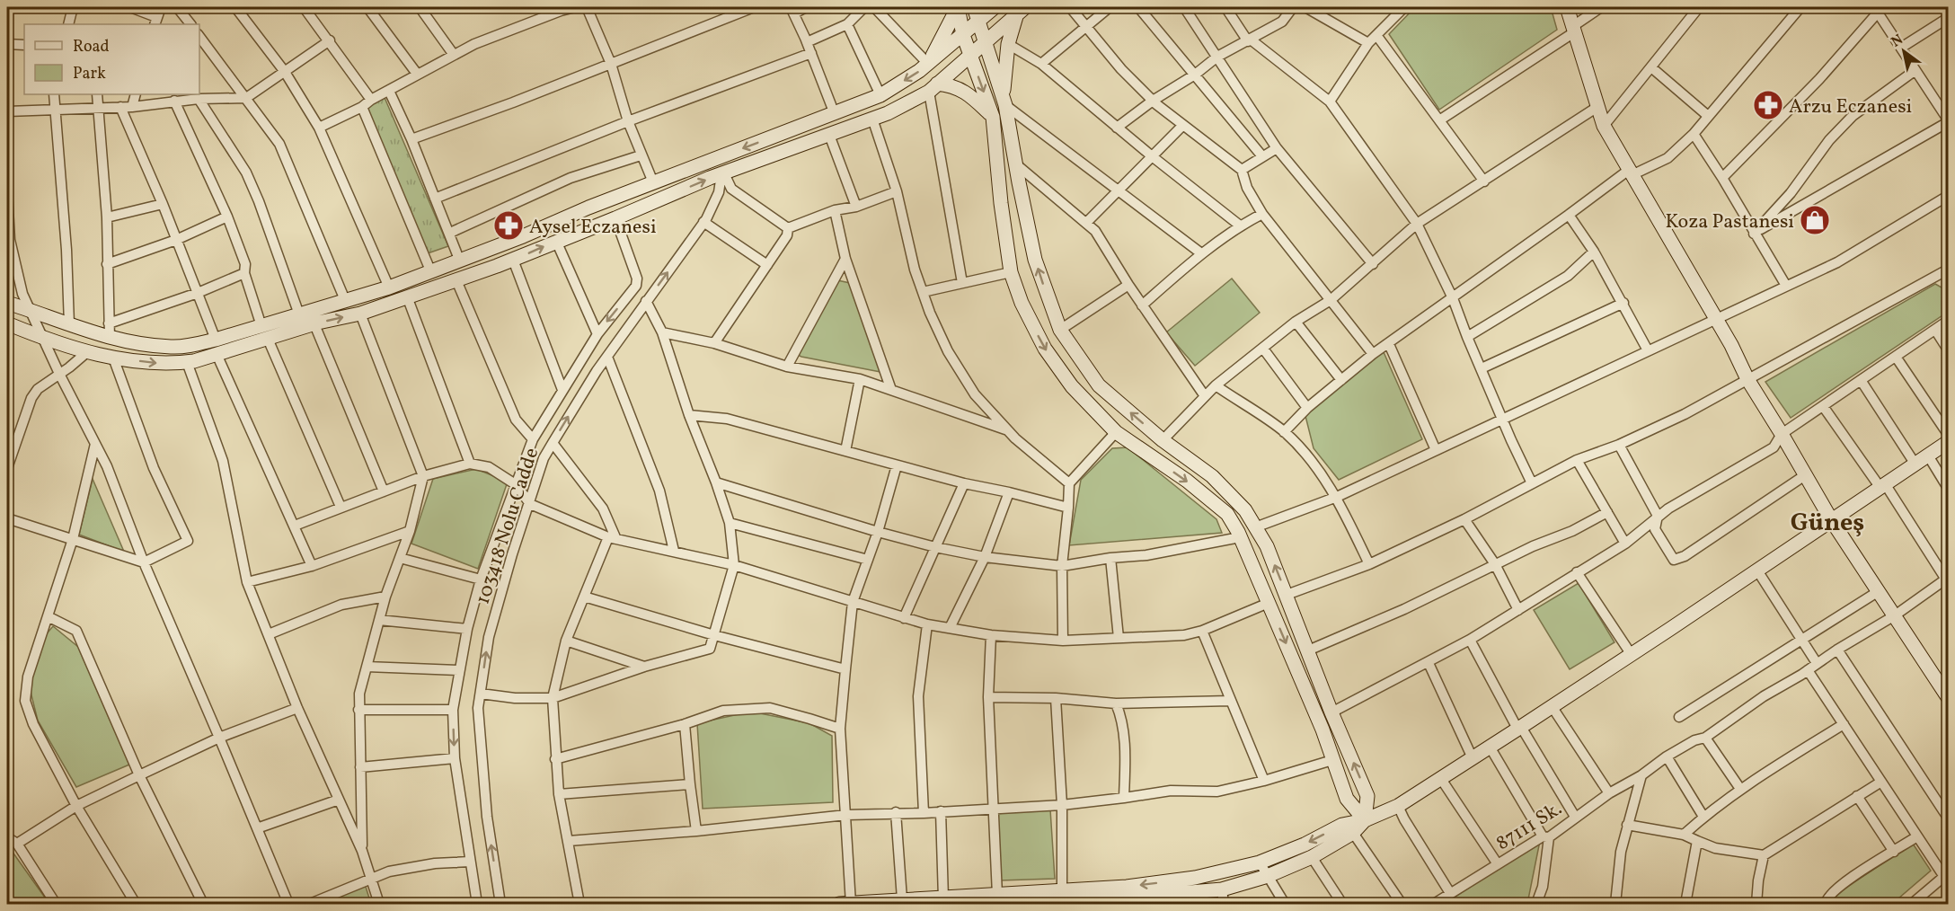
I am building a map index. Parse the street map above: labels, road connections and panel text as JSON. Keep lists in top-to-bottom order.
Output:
{
  "streets": {
    "street": ["103418 Nolu Cadde", "87111 Sk."]
  },
  "districts": ["Güneş"],
  "places": {
    "pharmacy": ["Arzu Eczanesi", "Aysel Eczanesi"],
    "shop": ["Koza Pastanesi"]
  },
  "legend": ["Road", "Park"],
  "north": "top left"
}
